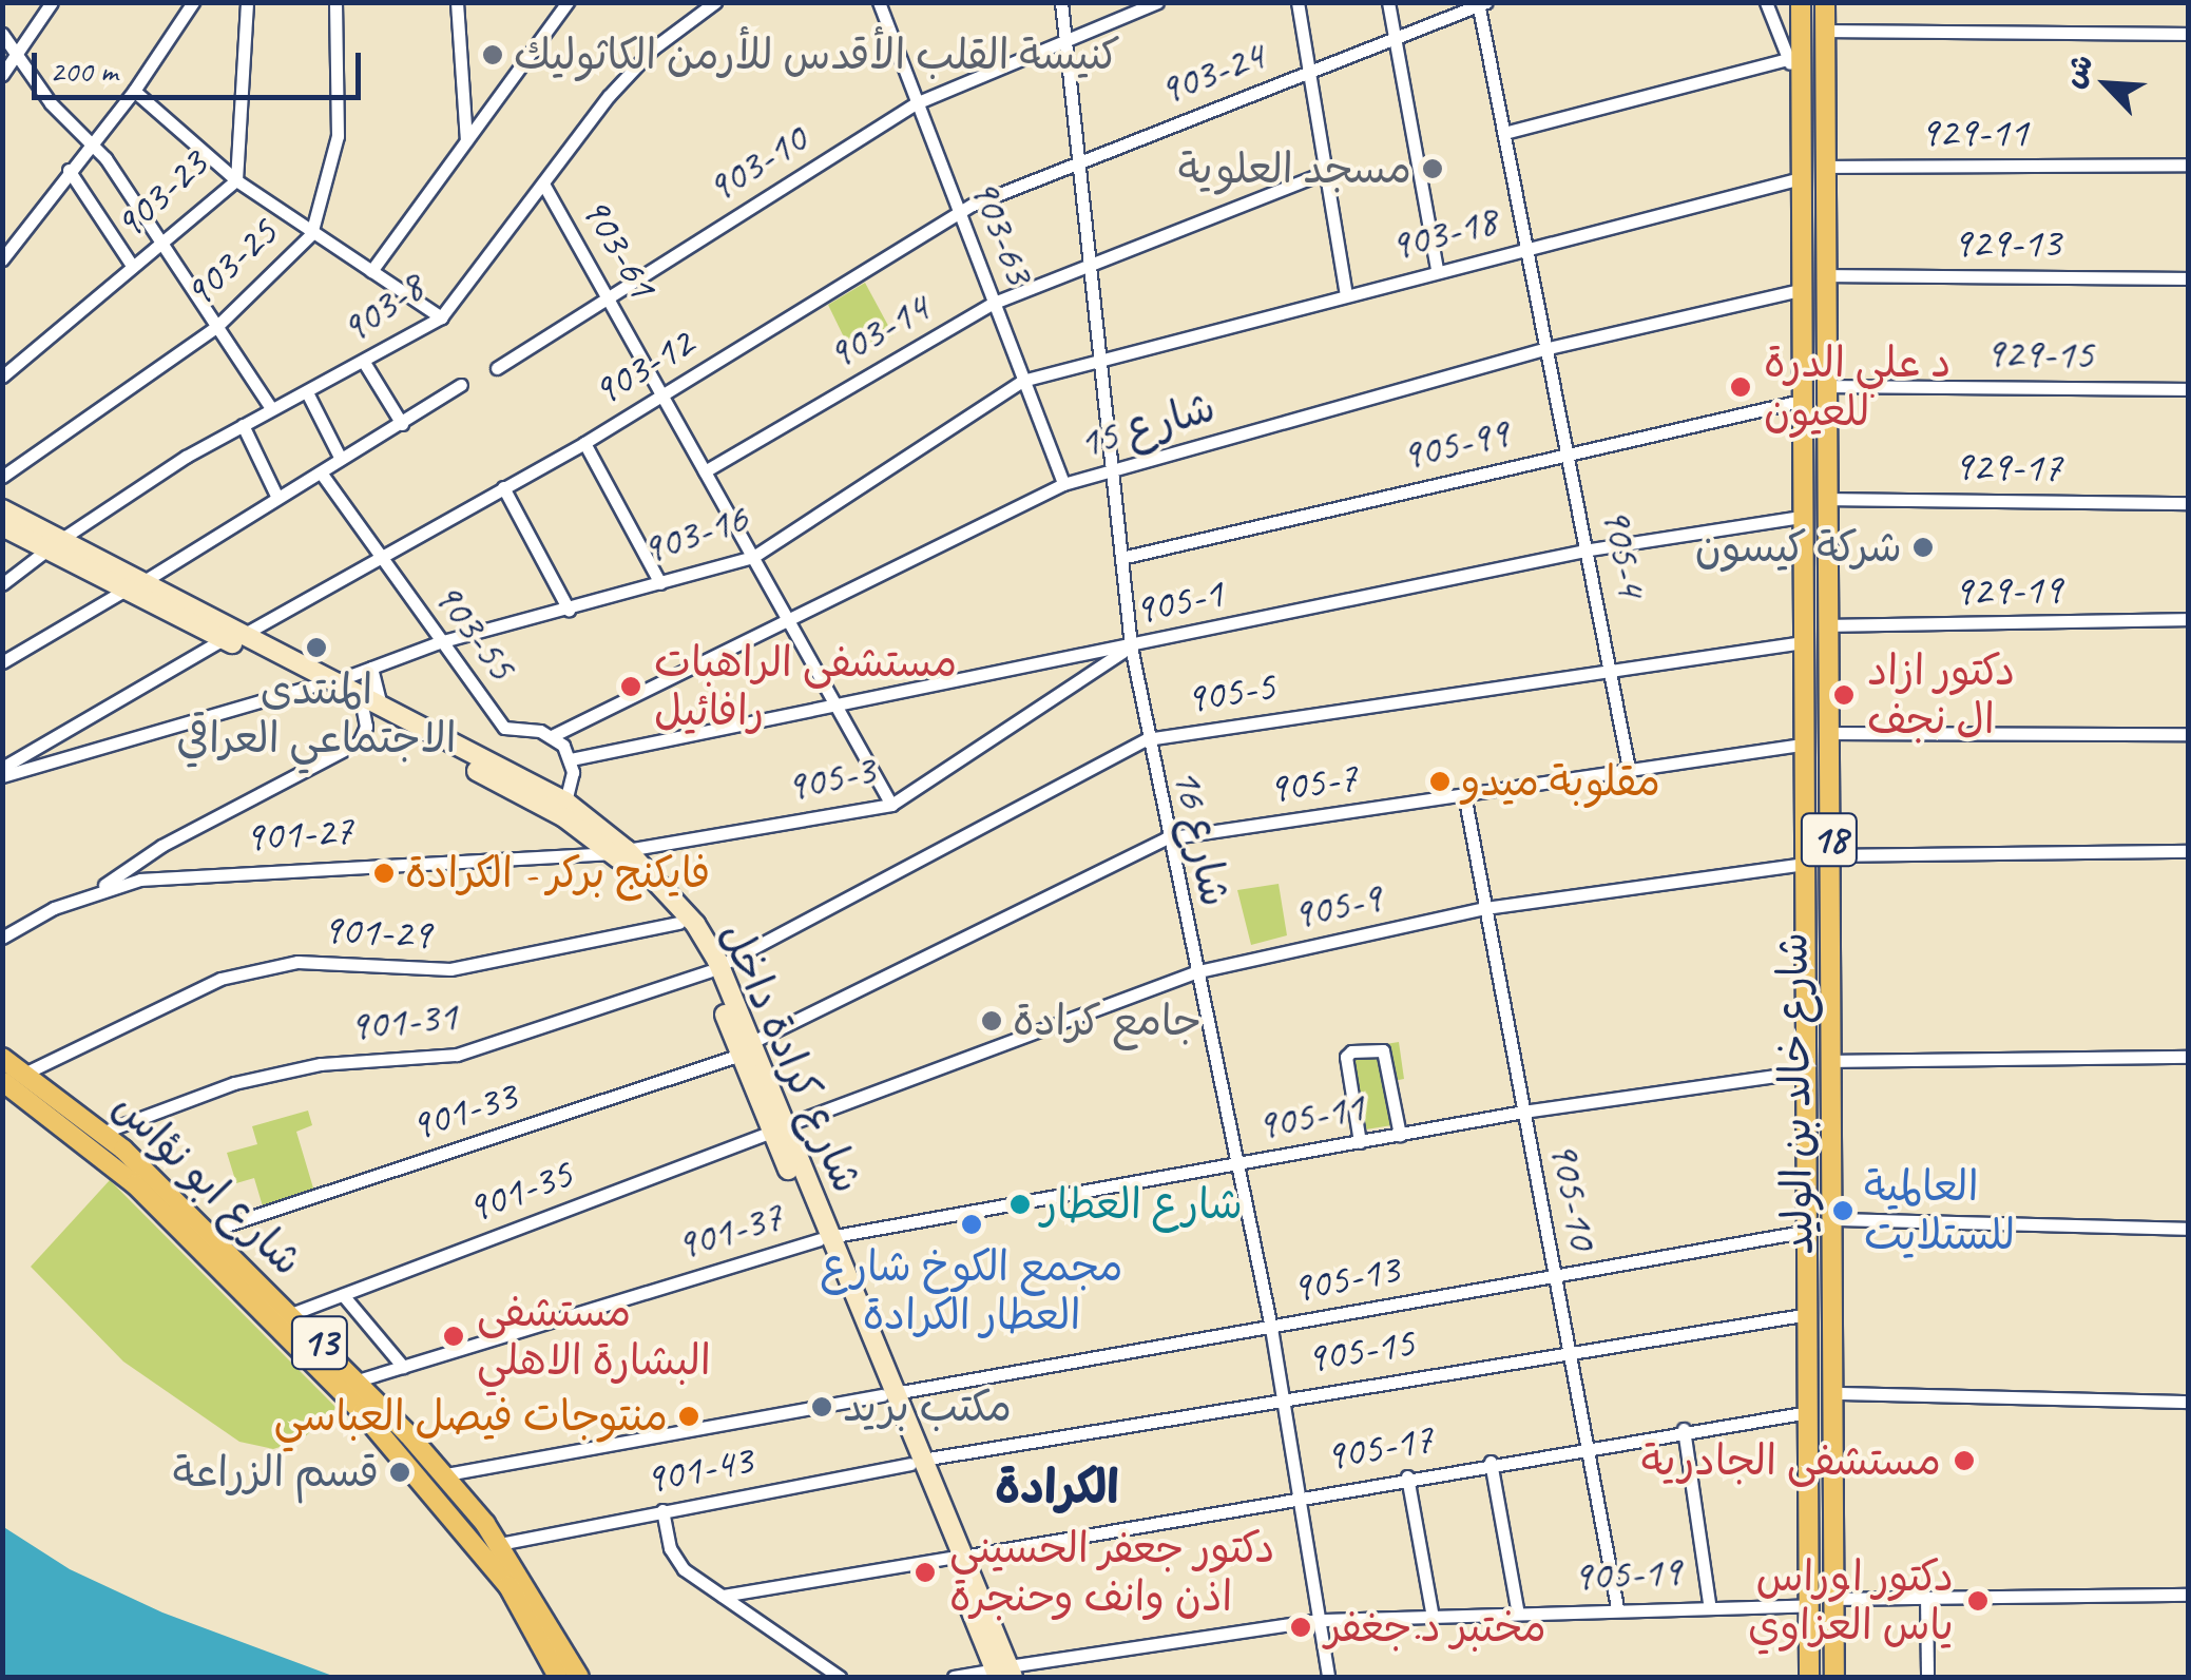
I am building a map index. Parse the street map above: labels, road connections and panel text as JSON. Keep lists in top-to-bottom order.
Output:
{
  "streets": {
    "main road": [
      "18",
      "شارع كرادة داخل",
      "شارع خالد بن الوليد",
      "شارع ابو نؤاس",
      "13"
    ],
    "street": [
      "903-24",
      "929-11",
      "903-10",
      "903-23",
      "903-63",
      "903-18",
      "929-13",
      "903-61",
      "903-25",
      "903-8",
      "903-14",
      "929-15",
      "903-12",
      "شارع 15",
      "905-99",
      "929-17",
      "903-16",
      "905-4",
      "929-19",
      "905-1",
      "903-55",
      "905-5",
      "905-3",
      "905-7",
      "901-27",
      "شارع 16",
      "905-9",
      "901-29",
      "901-31",
      "901-33",
      "905-11",
      "901-35",
      "905-10",
      "901-37",
      "905-13",
      "905-15",
      "905-17",
      "901-43",
      "905-19"
    ]
  },
  "crossings": [
    ["903-24", "903-12"],
    ["903-24", "905-4"],
    ["903-24", "شارع 16"],
    ["929-11", "شارع خالد بن الوليد"],
    ["903-10", "903-63"],
    ["903-10", "903-61"],
    ["903-10", "شارع 16"],
    ["903-63", "903-14"],
    ["903-63", "903-12"],
    ["903-63", "شارع 15"],
    ["903-63", "903-16"],
    ["903-18", "903-16"],
    ["903-18", "905-4"],
    ["903-18", "شارع 16"],
    ["903-18", "شارع خالد بن الوليد"],
    ["929-13", "شارع خالد بن الوليد"],
    ["903-61", "903-8"],
    ["903-61", "903-14"],
    ["903-61", "903-12"],
    ["903-61", "شارع 15"],
    ["903-61", "903-16"],
    ["903-61", "905-1"],
    ["903-61", "905-3"],
    ["903-8", "شارع كرادة داخل"],
    ["903-14", "شارع 16"],
    ["929-15", "شارع خالد بن الوليد"],
    ["903-12", "903-55"],
    ["903-12", "شارع 16"],
    ["903-12", "شارع كرادة داخل"],
    ["شارع 15", "905-4"],
    ["شارع 15", "903-55"],
    ["شارع 15", "شارع 16"],
    ["شارع 15", "شارع خالد بن الوليد"],
    ["905-99", "905-4"],
    ["905-99", "شارع 16"],
    ["905-99", "شارع خالد بن الوليد"],
    ["929-17", "شارع خالد بن الوليد"],
    ["903-16", "903-55"],
    ["903-16", "شارع 16"],
    ["903-16", "شارع كرادة داخل"],
    ["905-4", "905-1"],
    ["905-4", "905-5"],
    ["905-4", "905-7"],
    ["929-19", "شارع خالد بن الوليد"],
    ["905-1", "905-3"],
    ["905-1", "شارع 16"],
    ["905-1", "شارع خالد بن الوليد"],
    ["905-5", "شارع 16"],
    ["905-5", "901-31"],
    ["905-5", "شارع كرادة داخل"],
    ["905-5", "شارع خالد بن الوليد"],
    ["905-3", "901-27"],
    ["905-3", "شارع 16"],
    ["905-3", "شارع كرادة داخل"],
    ["905-7", "شارع 16"],
    ["905-7", "شارع كرادة داخل"],
    ["905-7", "شارع خالد بن الوليد"],
    ["905-7", "901-33"],
    ["905-7", "905-10"],
    ["901-27", "شارع كرادة داخل"],
    ["شارع 16", "905-9"],
    ["شارع 16", "905-11"],
    ["شارع 16", "905-13"],
    ["شارع 16", "905-15"],
    ["شارع 16", "905-17"],
    ["شارع 16", "905-19"],
    ["905-9", "شارع كرادة داخل"],
    ["905-9", "شارع خالد بن الوليد"],
    ["905-9", "901-35"],
    ["905-9", "905-10"],
    ["901-29", "شارع كرادة داخل"],
    ["901-29", "شارع ابو نؤاس"],
    ["901-31", "شارع كرادة داخل"],
    ["901-31", "شارع ابو نؤاس"],
    ["شارع كرادة داخل", "901-33"],
    ["شارع كرادة داخل", "905-11"],
    ["شارع كرادة داخل", "901-35"],
    ["شارع كرادة داخل", "901-37"],
    ["شارع كرادة داخل", "905-13"],
    ["شارع كرادة داخل", "905-15"],
    ["شارع كرادة داخل", "905-17"],
    ["شارع كرادة داخل", "901-43"],
    ["شارع كرادة داخل", "905-19"],
    ["شارع خالد بن الوليد", "905-11"],
    ["شارع خالد بن الوليد", "905-13"],
    ["شارع خالد بن الوليد", "905-15"],
    ["شارع خالد بن الوليد", "905-17"],
    ["شارع خالد بن الوليد", "905-19"],
    ["901-33", "شارع ابو نؤاس"],
    ["905-11", "905-10"],
    ["905-11", "901-37"],
    ["شارع ابو نؤاس", "901-35"],
    ["شارع ابو نؤاس", "901-37"],
    ["شارع ابو نؤاس", "905-13"],
    ["شارع ابو نؤاس", "901-43"],
    ["905-10", "905-13"],
    ["905-10", "905-15"],
    ["905-10", "905-17"],
    ["905-10", "905-19"],
    ["905-15", "901-43"]
  ],
  "districts": ["الكرادة"],
  "places": [
    "كنيسة القلب الأقدس للأرمن الكاثوليك",
    "مسجد العلوية",
    "د علي الدرة للعيون",
    "شركة كيسون",
    "المنتدى الاجتماعي العراقي",
    "مستشفى الراهبات رافائيل",
    "دكتور ازاد ال نجف",
    "مقلوبة ميدو",
    "فايكنج بركر - الكرادة",
    "جامع كرادة",
    "شارع العطار",
    "العالمية للستلايت",
    "مجمع الكوخ شارع العطار الكرادة",
    "مستشفى البشارة الاهلي",
    "مكتب بريد",
    "منتوجات فيصل العباسي",
    "مستشفى الجادرية",
    "قسم الزراعة",
    "دكتور جعفر الحسيني اذن وانف وحنجرة",
    "دكتور اوراس ياس العزاوي",
    "مختبر د.جغفر"
  ],
  "scale_bar": "200 m",
  "north": "top left"
}
